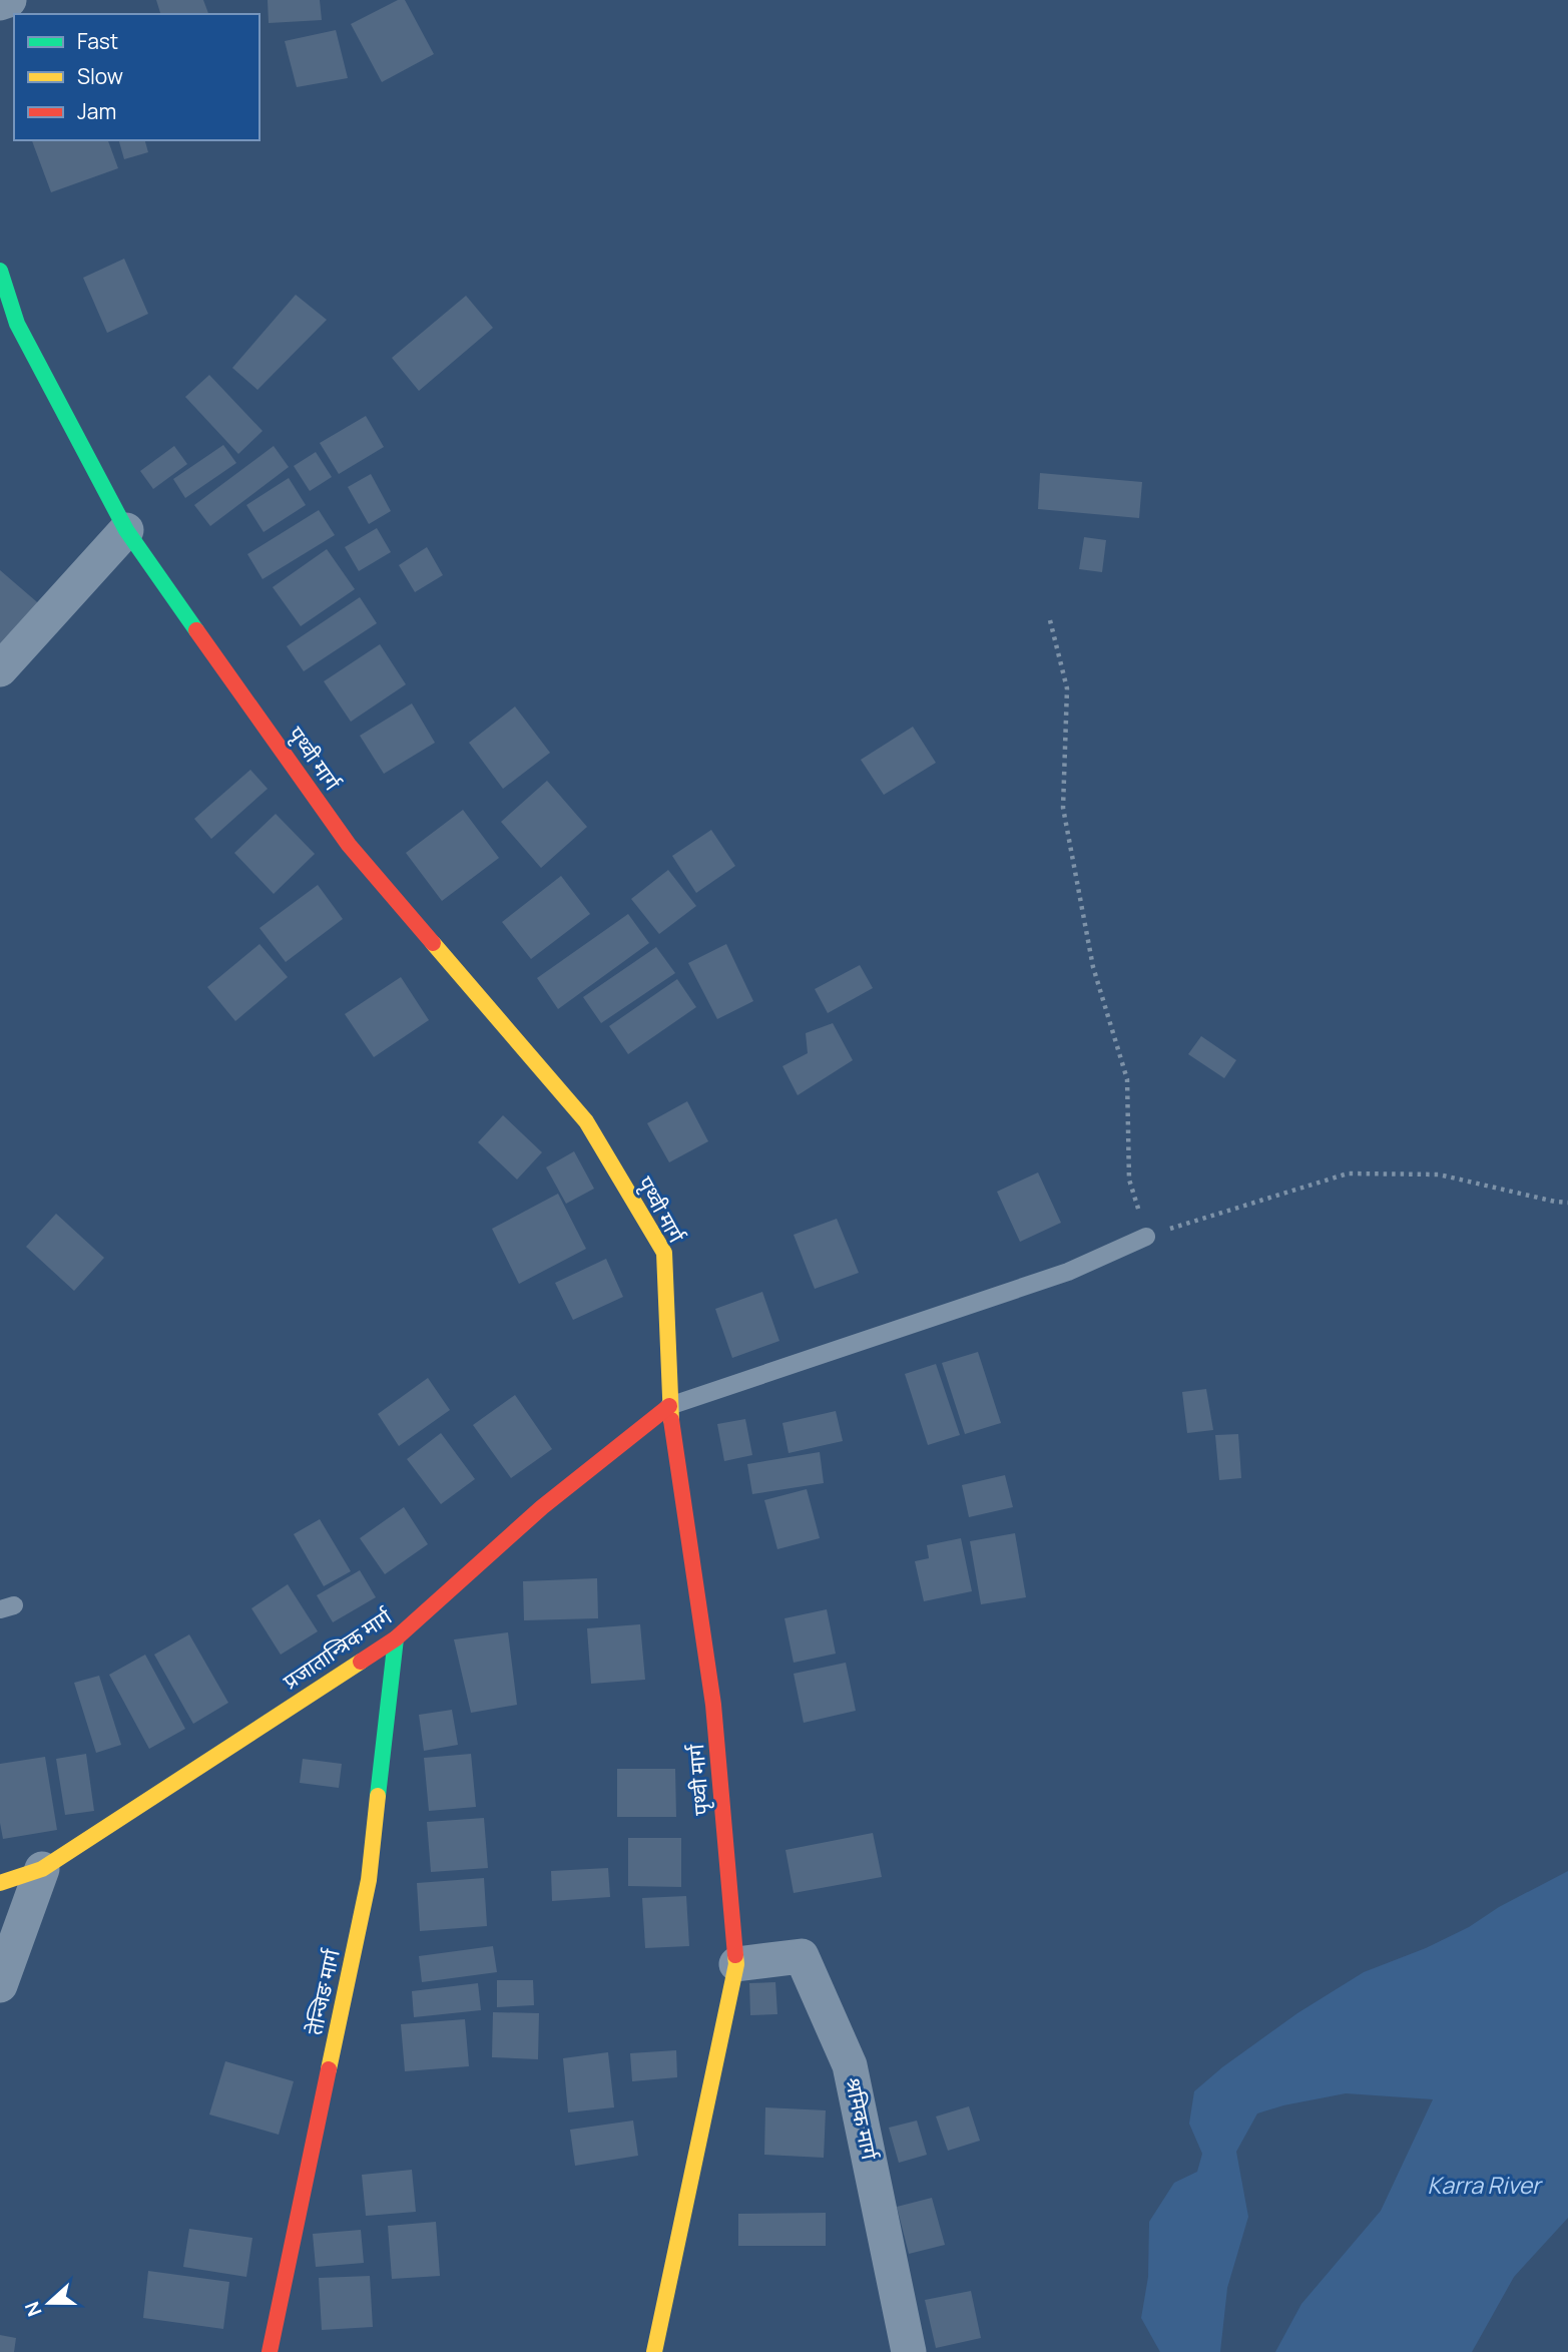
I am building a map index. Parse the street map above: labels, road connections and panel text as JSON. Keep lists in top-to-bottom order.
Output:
{
  "streets": {
    "street": [
      "पृथ्वी मार्ग",
      "प्रजातान्त्रिक मार्ग",
      "तेन्जिङ मार्ग",
      "श्रमिक मार्ग"
    ]
  },
  "crossings": [
    ["पृथ्वी मार्ग", "प्रजातान्त्रिक मार्ग"],
    ["पृथ्वी मार्ग", "श्रमिक मार्ग"],
    ["प्रजातान्त्रिक मार्ग", "तेन्जिङ मार्ग"]
  ],
  "water": ["Karra River"],
  "legend": ["Fast", "Slow", "Jam"],
  "north": "left"
}
